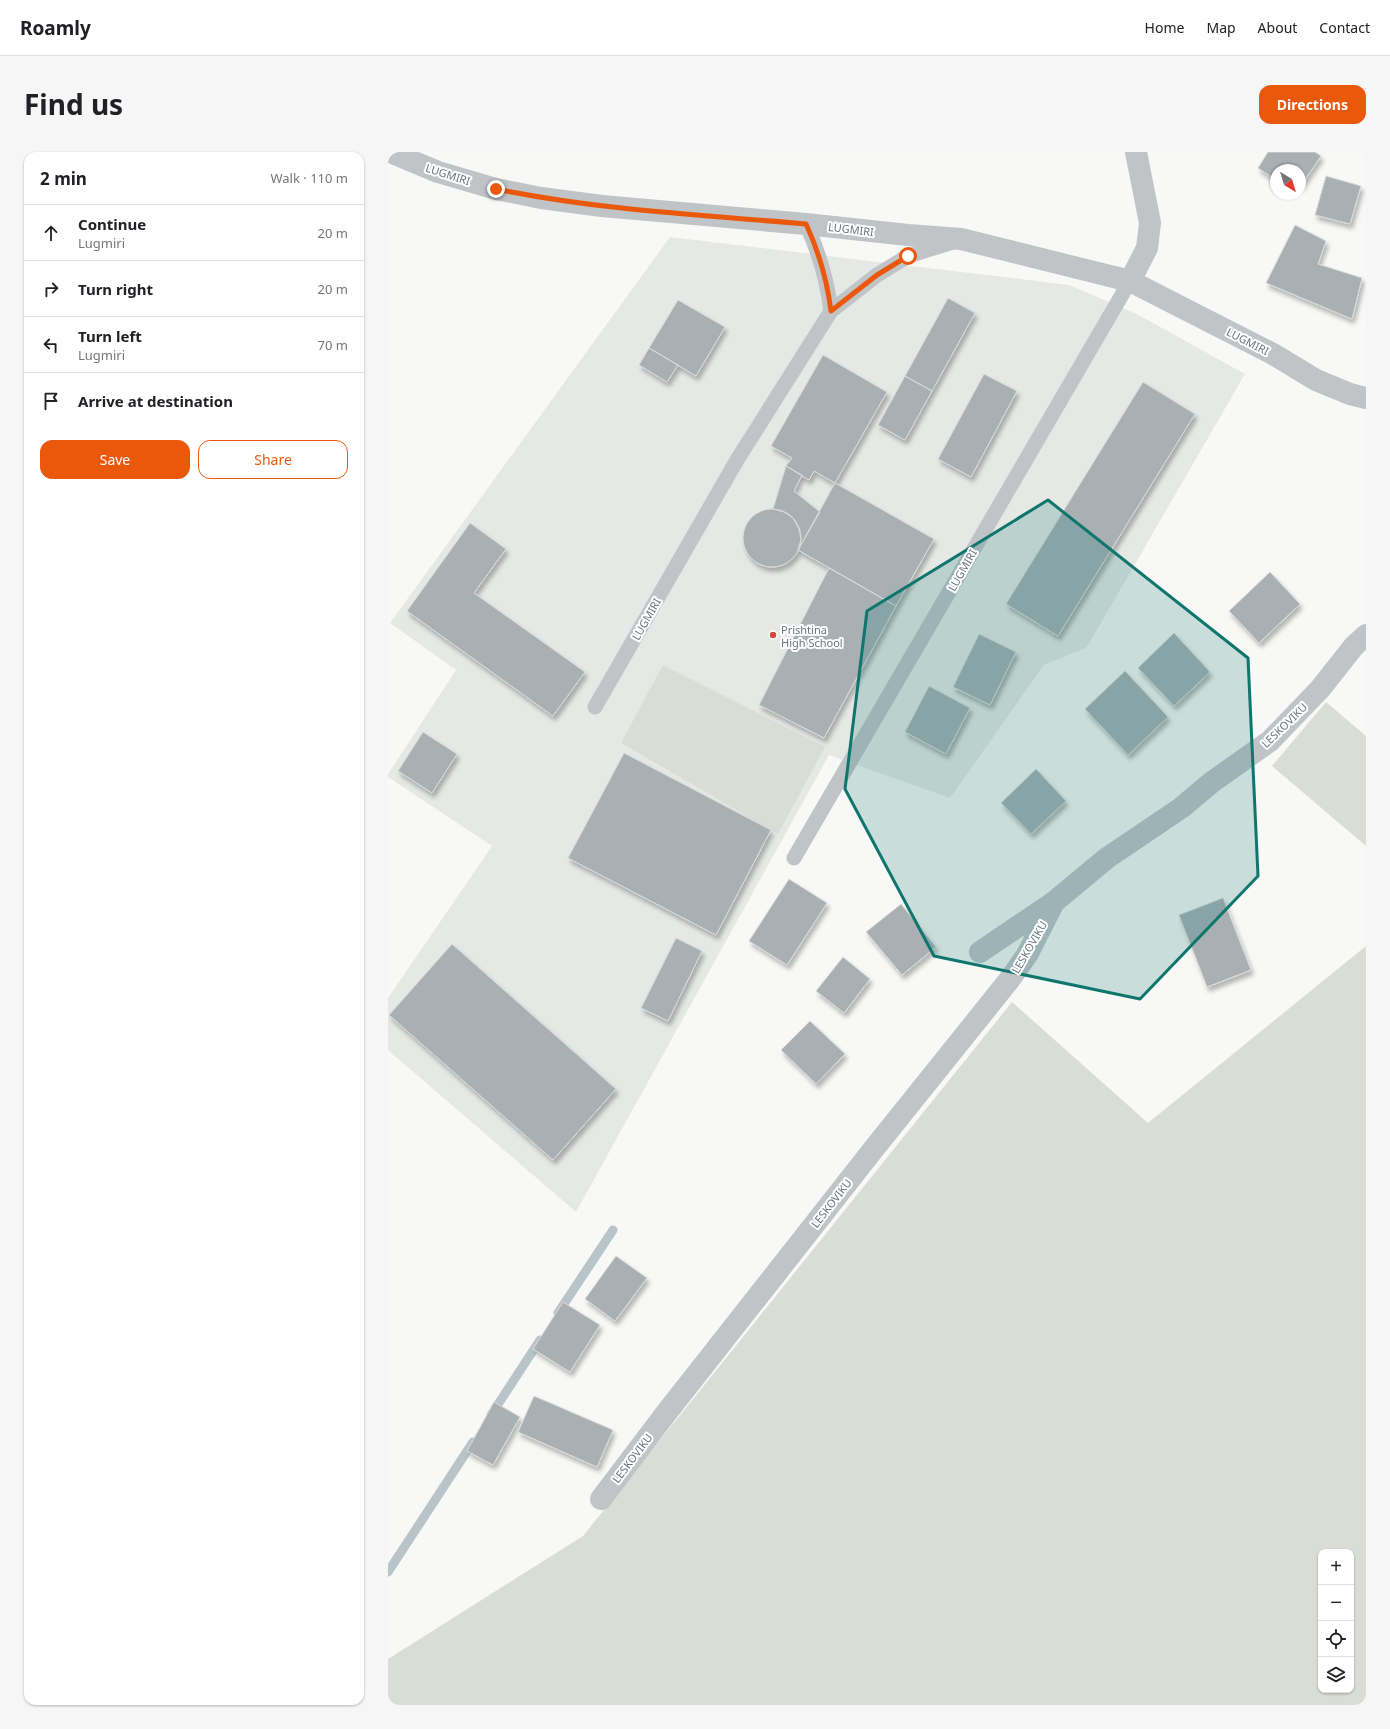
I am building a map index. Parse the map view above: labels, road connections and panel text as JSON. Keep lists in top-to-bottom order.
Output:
{
  "streets": {
    "street": ["LUGMIRI", "LESKOVIKU"]
  },
  "places": ["Prishtina High School"],
  "north": "bottom right",
  "page": {
    "header": "Roamly",
    "nav": [
      "Home",
      "Map",
      "About",
      "Contact"
    ],
    "title": "Find us",
    "buttons": [
      "Directions",
      ["Save", "Share"]
    ],
    "heading": ["2 min", "Walk · 110 m"],
    "list": [
      ["Continue", "Lugmiri", "20 m"],
      ["Turn right", "20 m"],
      ["Turn left", "Lugmiri", "70 m"],
      "Arrive at destination"
    ],
    "map_buttons": ["+", "−"]
  }
}
